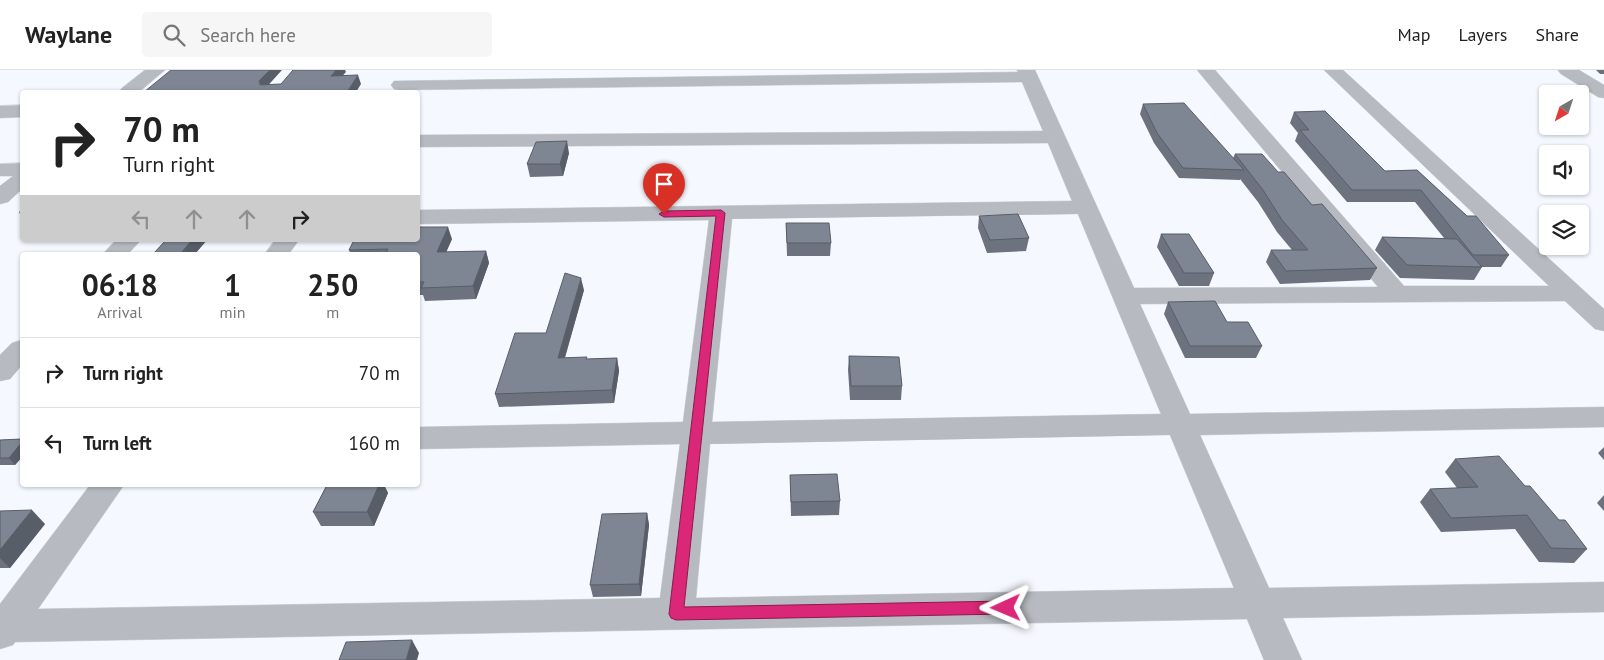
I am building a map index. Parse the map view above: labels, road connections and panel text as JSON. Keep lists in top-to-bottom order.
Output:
{
  "north": "bottom left",
  "page": {
    "header": "Waylane",
    "search": "Search here",
    "nav": ["Map", "Layers", "Share"],
    "turn": ["70 m", "Turn right"],
    "eta": [
      "06:18",
      "Arrival",
      "1",
      "min",
      "250",
      "m"
    ],
    "list": [
      {
        "name": "Turn right",
        "value": "70 m"
      },
      {
        "name": "Turn left",
        "value": "160 m"
      }
    ]
  }
}
